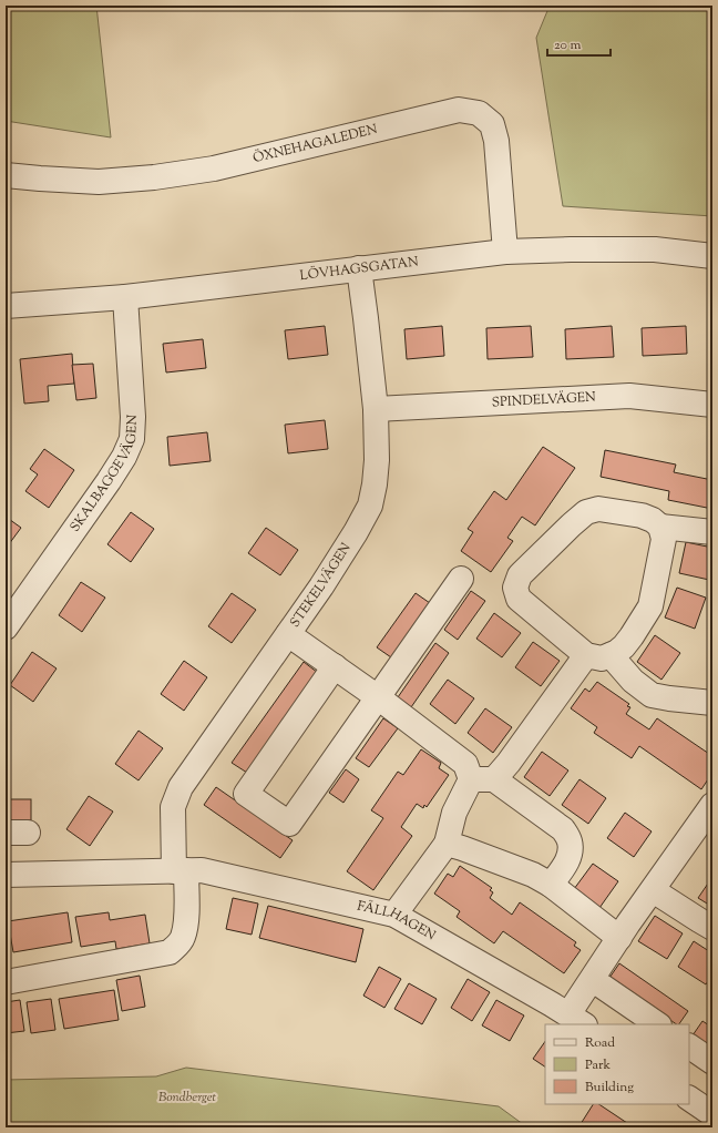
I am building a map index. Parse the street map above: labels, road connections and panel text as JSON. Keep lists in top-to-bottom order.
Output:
{
  "streets": {
    "street": [
      "ÖXNEHAGALEDEN",
      "LÖVHAGSGATAN",
      "SPINDELVÄGEN",
      "SKALBAGGEVÄGEN",
      "STEKELVÄGEN",
      "FÄLLHAGEN"
    ]
  },
  "crossings": [
    ["ÖXNEHAGALEDEN", "LÖVHAGSGATAN"],
    ["LÖVHAGSGATAN", "SKALBAGGEVÄGEN"],
    ["LÖVHAGSGATAN", "STEKELVÄGEN"],
    ["SPINDELVÄGEN", "STEKELVÄGEN"],
    ["STEKELVÄGEN", "FÄLLHAGEN"]
  ],
  "parks": ["Bondberget"],
  "legend": ["Road", "Park", "Building"],
  "scale_bar": "20 m"
}
